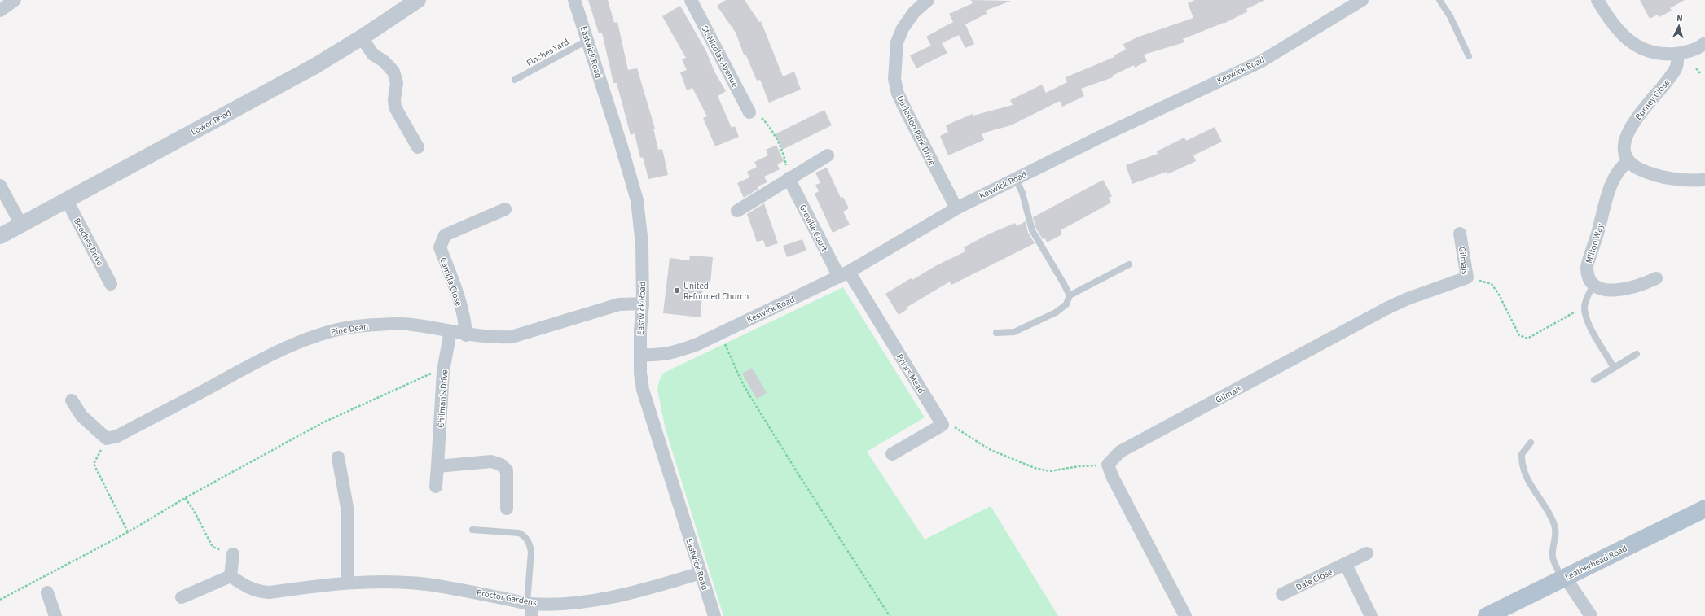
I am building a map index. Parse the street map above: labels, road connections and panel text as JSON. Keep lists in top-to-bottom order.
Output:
{
  "streets": {
    "main road": ["Leatherhead Road"],
    "street": [
      "Eastwick Road",
      "St. Nicolas Avenue",
      "Keswick Road",
      "Burney Close",
      "Lower Road",
      "Durleston Park Drive",
      "Greville Court",
      "Beeches Drive",
      "Milton Way",
      "Gilmais",
      "Camilla Close",
      "Pine Dean",
      "Priors Mead",
      "Chilman's Drive",
      "Dale Close",
      "Proctor Gardens"
    ],
    "lane": ["Finches Yard"]
  },
  "crossings": [
    ["Finches Yard", "Eastwick Road"],
    ["Eastwick Road", "Keswick Road"],
    ["Eastwick Road", "Pine Dean"],
    ["Eastwick Road", "Proctor Gardens"],
    ["Keswick Road", "Durleston Park Drive"],
    ["Keswick Road", "Greville Court"],
    ["Keswick Road", "Priors Mead"],
    ["Burney Close", "Milton Way"],
    ["Lower Road", "Beeches Drive"],
    ["Greville Court", "Priors Mead"],
    ["Camilla Close", "Pine Dean"],
    ["Pine Dean", "Chilman's Drive"]
  ],
  "places": ["United Reformed Church"],
  "north": "top"
}
